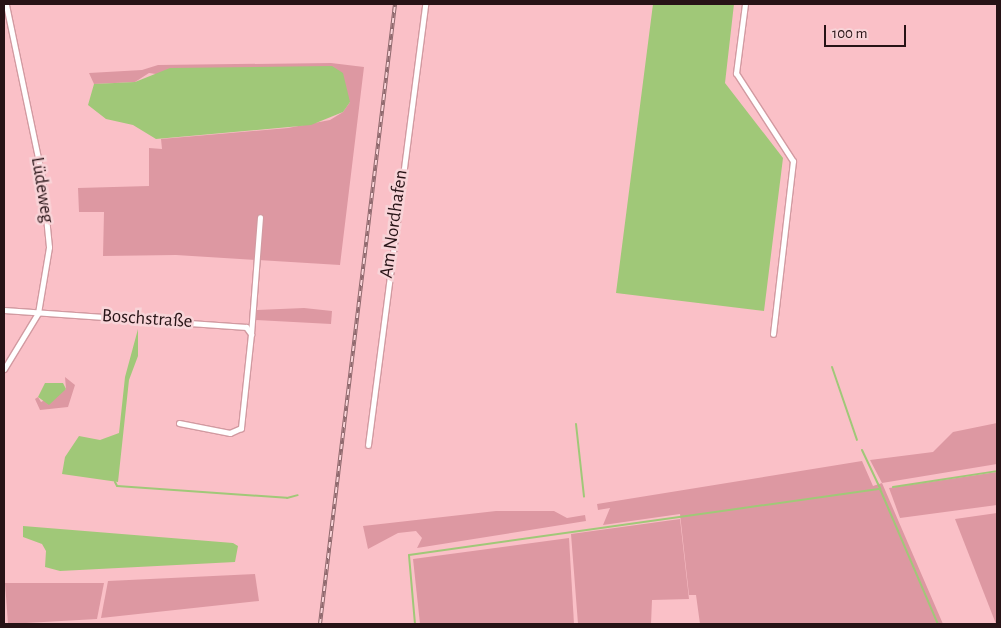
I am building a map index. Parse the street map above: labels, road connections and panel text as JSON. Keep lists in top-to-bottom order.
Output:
{
  "streets": {
    "street": ["Lüdeweg", "Am Nordhafen", "Boschstraße"]
  },
  "crossings": [
    ["Lüdeweg", "Boschstraße"]
  ],
  "scale_bar": "100 m"
}
